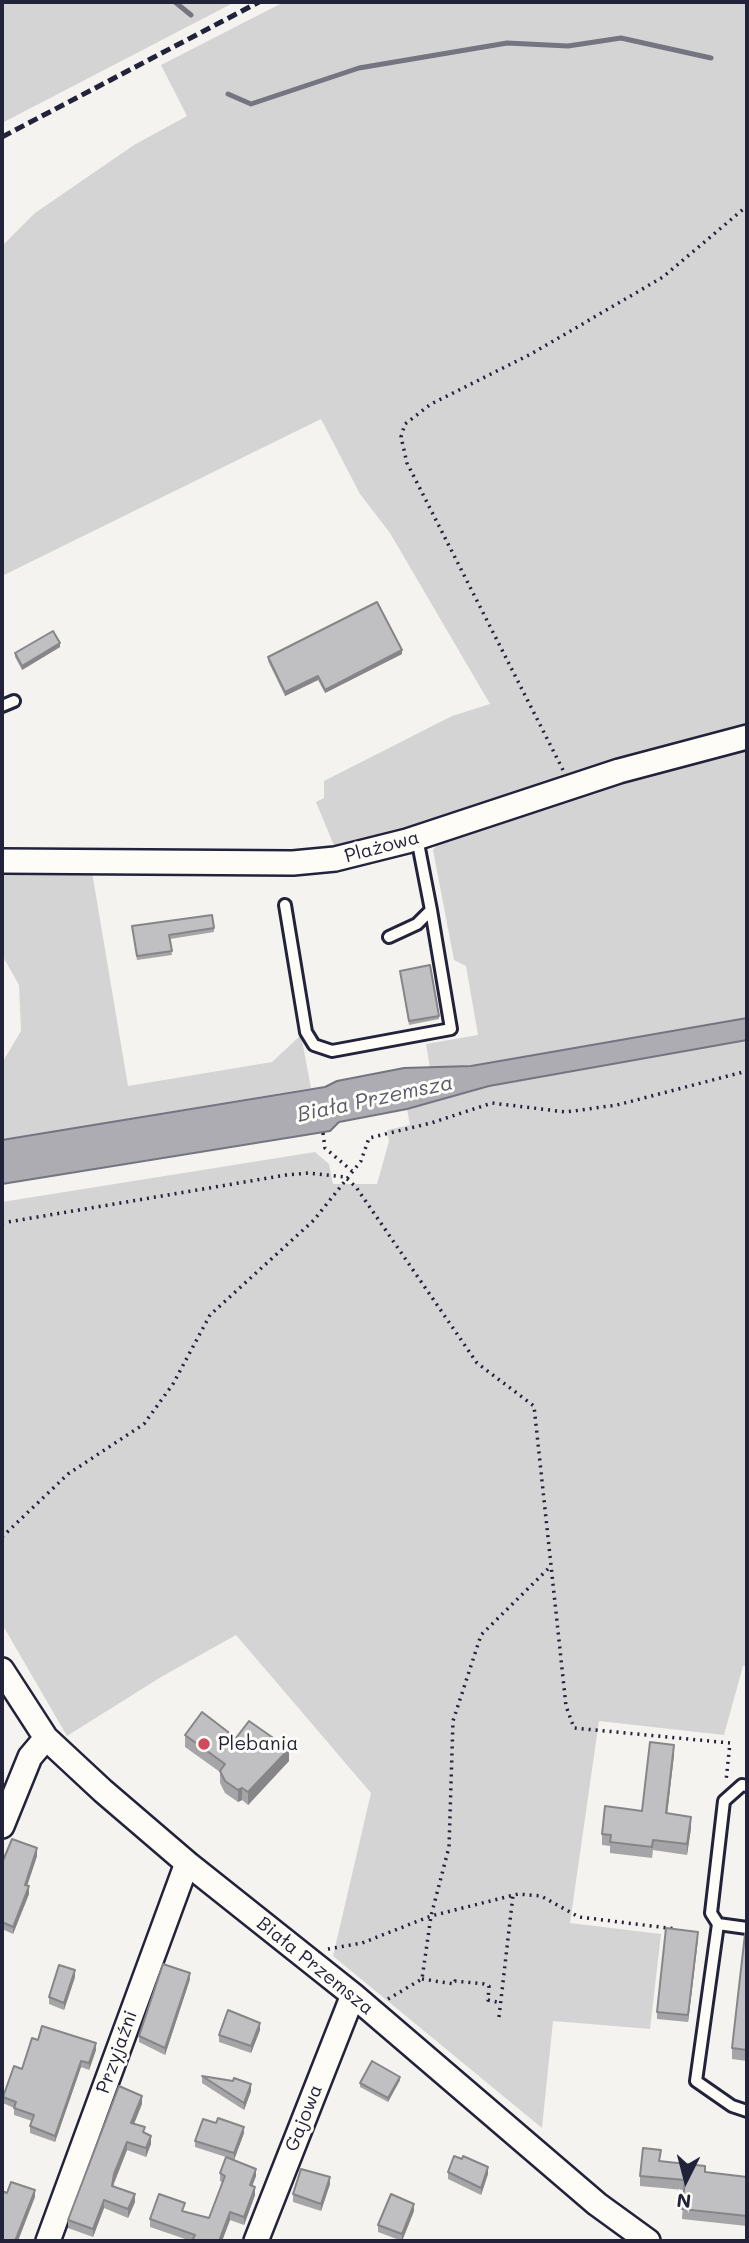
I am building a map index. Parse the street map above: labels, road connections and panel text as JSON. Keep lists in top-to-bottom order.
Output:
{
  "streets": {
    "street": [
      "Plażowa",
      "Biała Przemsza",
      "Przyjaźni",
      "Gajowa"
    ]
  },
  "crossings": [
    ["Biała Przemsza", "Przyjaźni"],
    ["Biała Przemsza", "Gajowa"]
  ],
  "water": ["Biała Przemsza"],
  "places": ["Plebania"],
  "north": "bottom"
}
